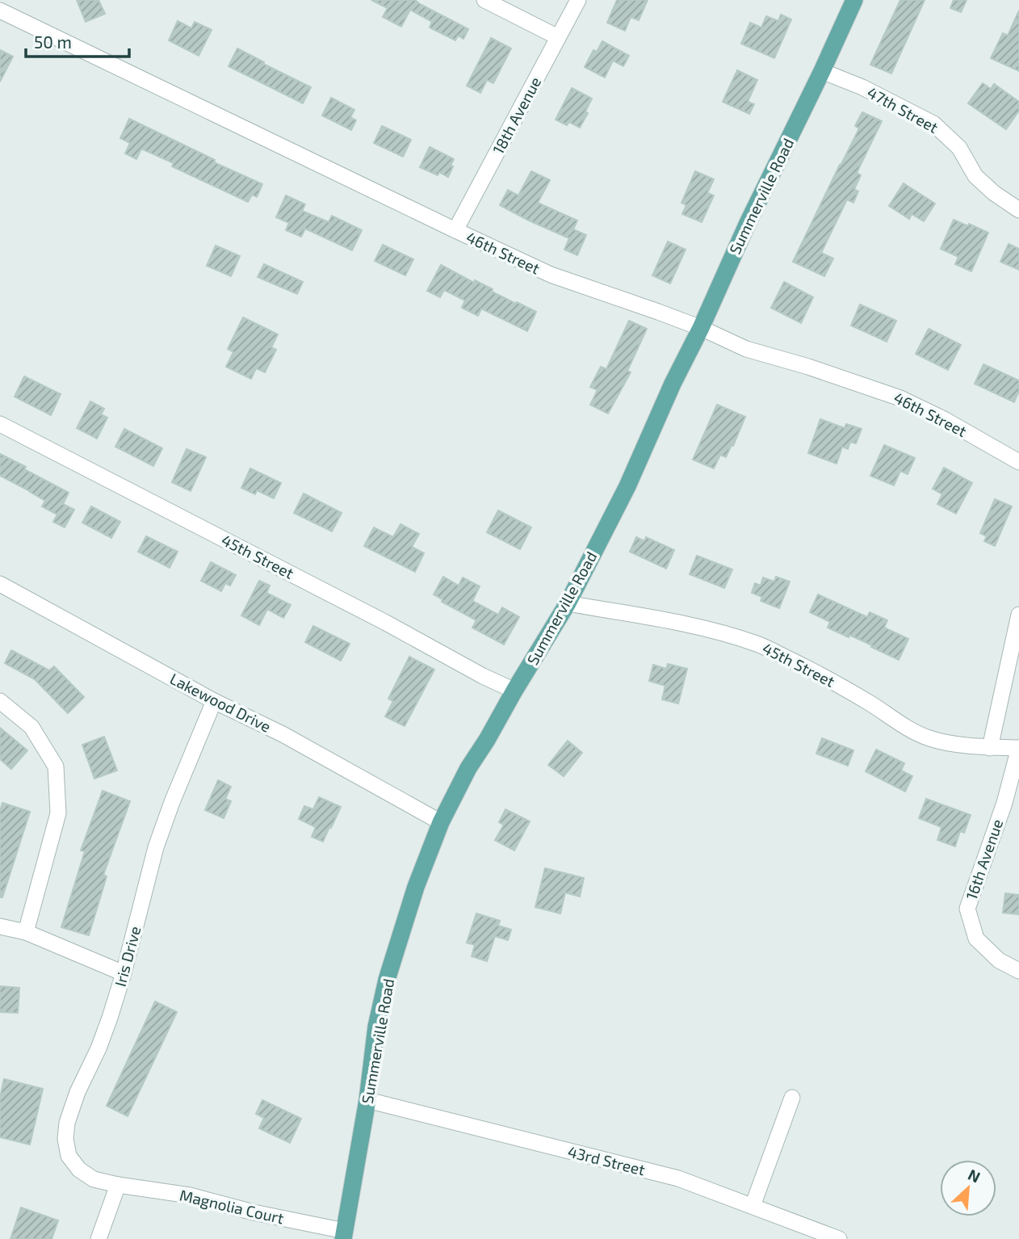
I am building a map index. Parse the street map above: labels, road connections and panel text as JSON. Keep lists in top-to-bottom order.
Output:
{
  "streets": {
    "main road": ["Summerville Road"],
    "street": [
      "47th Street",
      "18th Avenue",
      "46th Street",
      "45th Street",
      "Lakewood Drive",
      "16th Avenue",
      "Iris Drive",
      "43rd Street",
      "Magnolia Court"
    ]
  },
  "crossings": [
    ["47th Street", "Summerville Road"],
    ["18th Avenue", "46th Street"],
    ["Summerville Road", "46th Street"],
    ["Summerville Road", "45th Street"],
    ["Summerville Road", "Lakewood Drive"],
    ["Summerville Road", "43rd Street"],
    ["Summerville Road", "Magnolia Court"],
    ["45th Street", "16th Avenue"],
    ["Lakewood Drive", "Iris Drive"],
    ["Iris Drive", "Magnolia Court"]
  ],
  "scale_bar": "50 m",
  "north": "top right"
}
